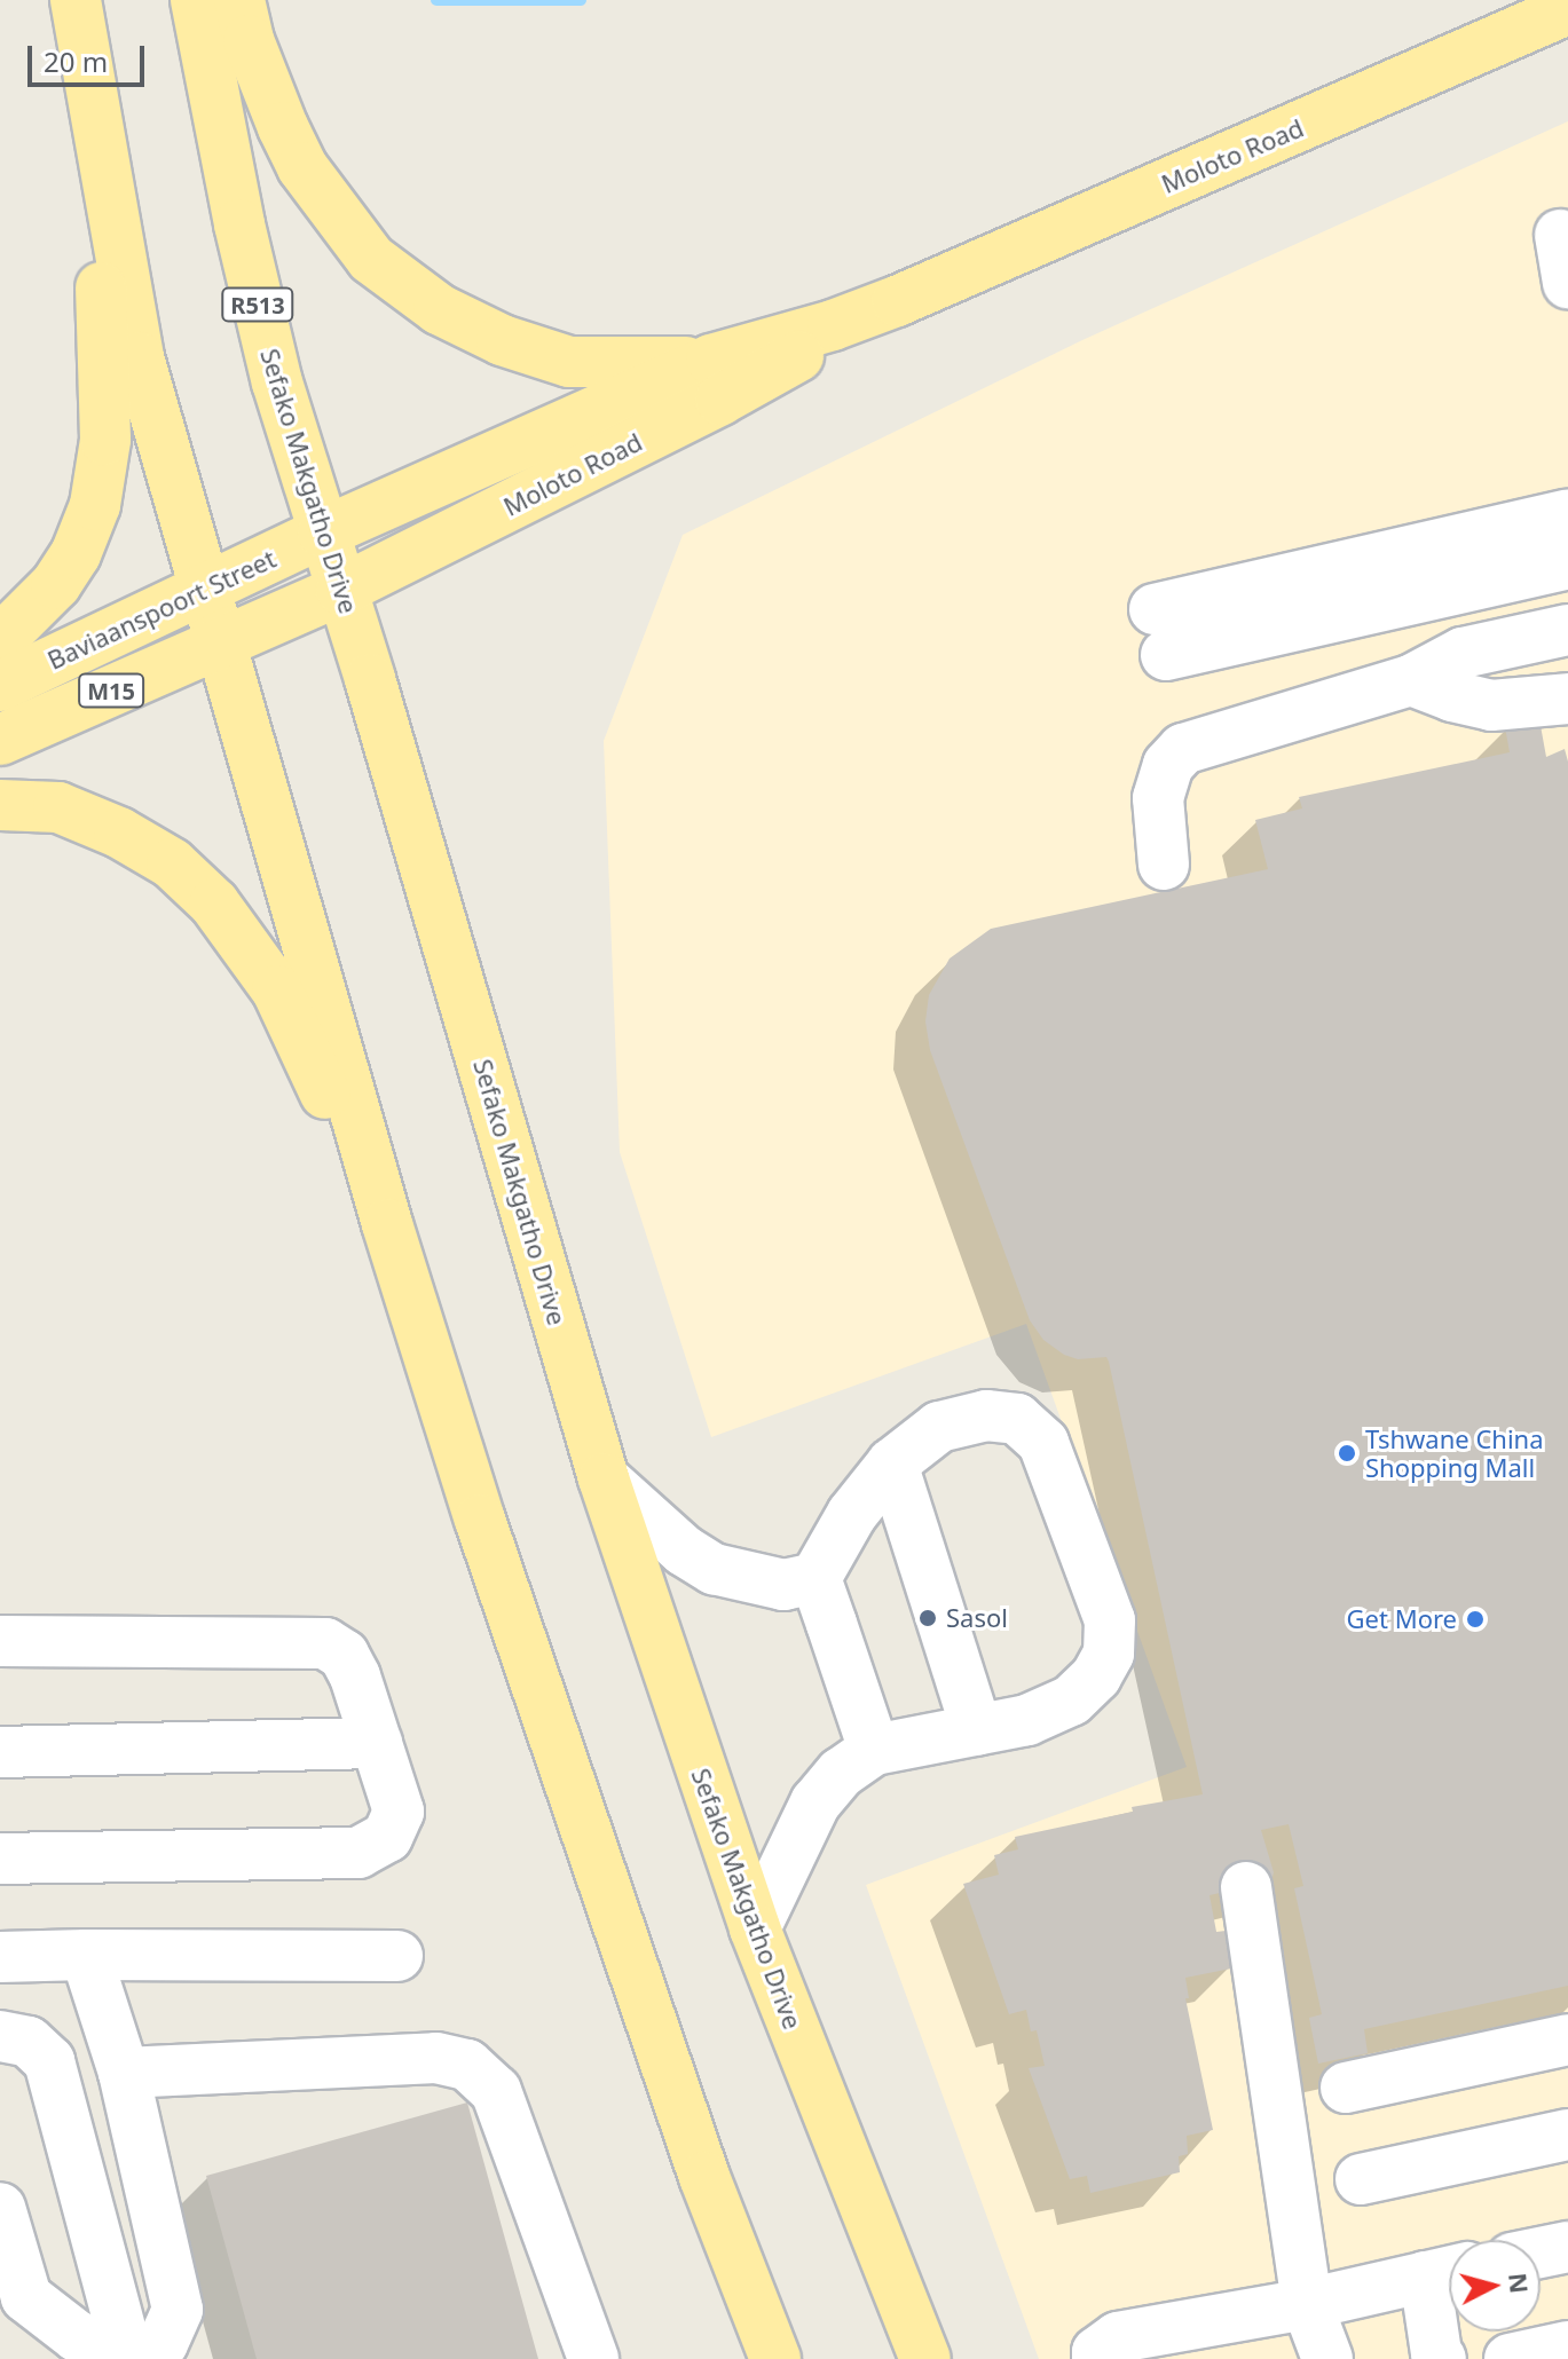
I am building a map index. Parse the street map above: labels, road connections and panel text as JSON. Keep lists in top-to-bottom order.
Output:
{
  "streets": {
    "main road": [
      "Moloto Road",
      "R513",
      "Sefako Makgatho Drive",
      "Baviaanspoort Street",
      "M15"
    ]
  },
  "crossings": [
    ["Moloto Road", "Sefako Makgatho Drive"],
    ["Moloto Road", "Baviaanspoort Street"],
    ["Sefako Makgatho Drive", "Baviaanspoort Street"]
  ],
  "places": ["Tshwane China Shopping Mall", "Sasol", "Get More"],
  "scale_bar": "20 m",
  "north": "right"
}
